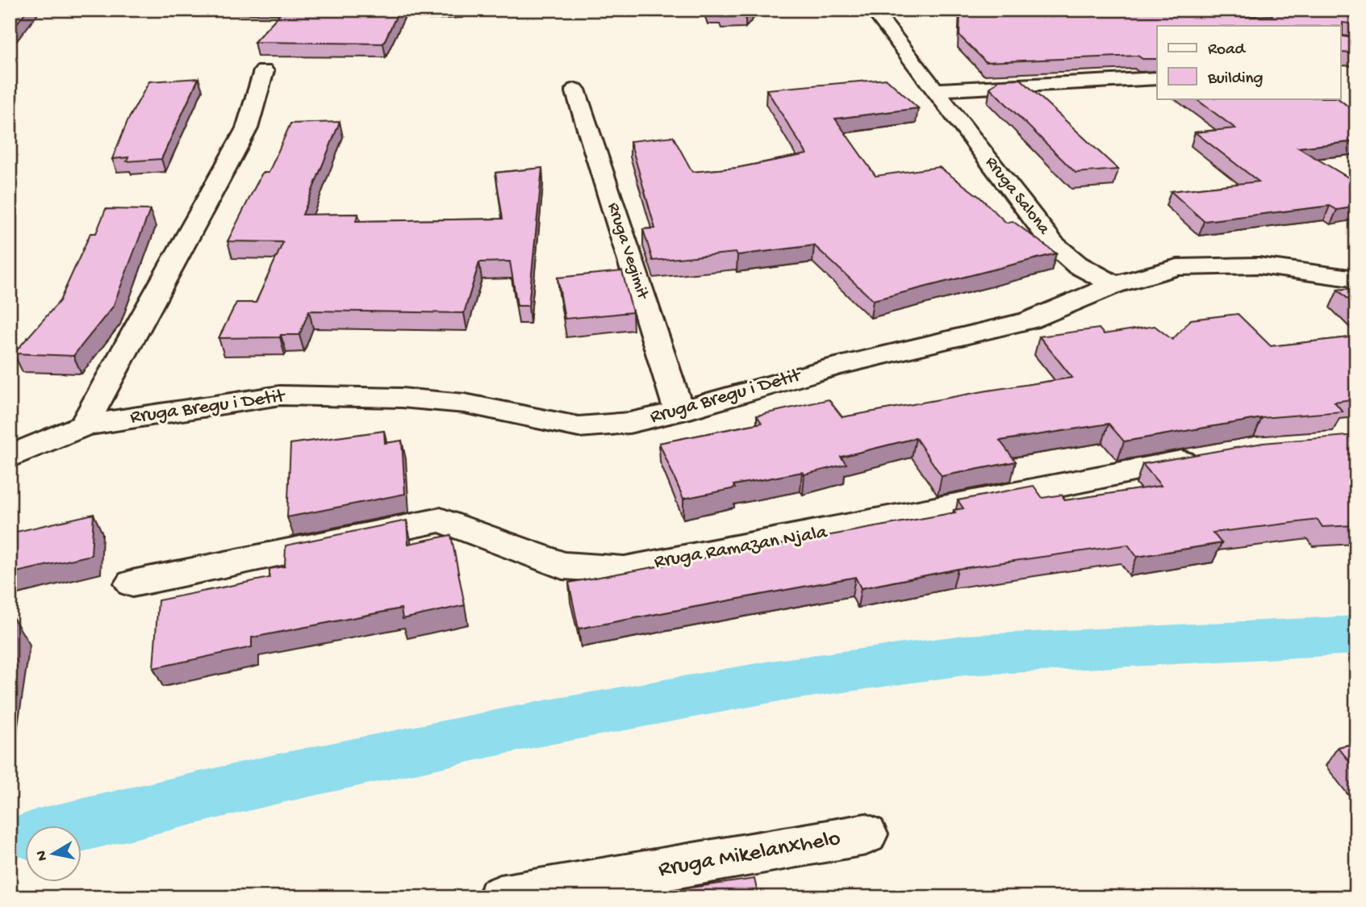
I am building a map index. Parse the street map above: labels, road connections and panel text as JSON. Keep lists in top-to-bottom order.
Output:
{
  "streets": {
    "street": [
      "Rruga Salona",
      "Rruga Vegimit",
      "Rruga Bregu i Detit",
      "Rruga Ramazan Njala",
      "Rruga Mikelanxhelo"
    ]
  },
  "crossings": [
    ["Rruga Salona", "Rruga Bregu i Detit"],
    ["Rruga Vegimit", "Rruga Bregu i Detit"]
  ],
  "legend": ["Road", "Building"],
  "north": "left"
}
